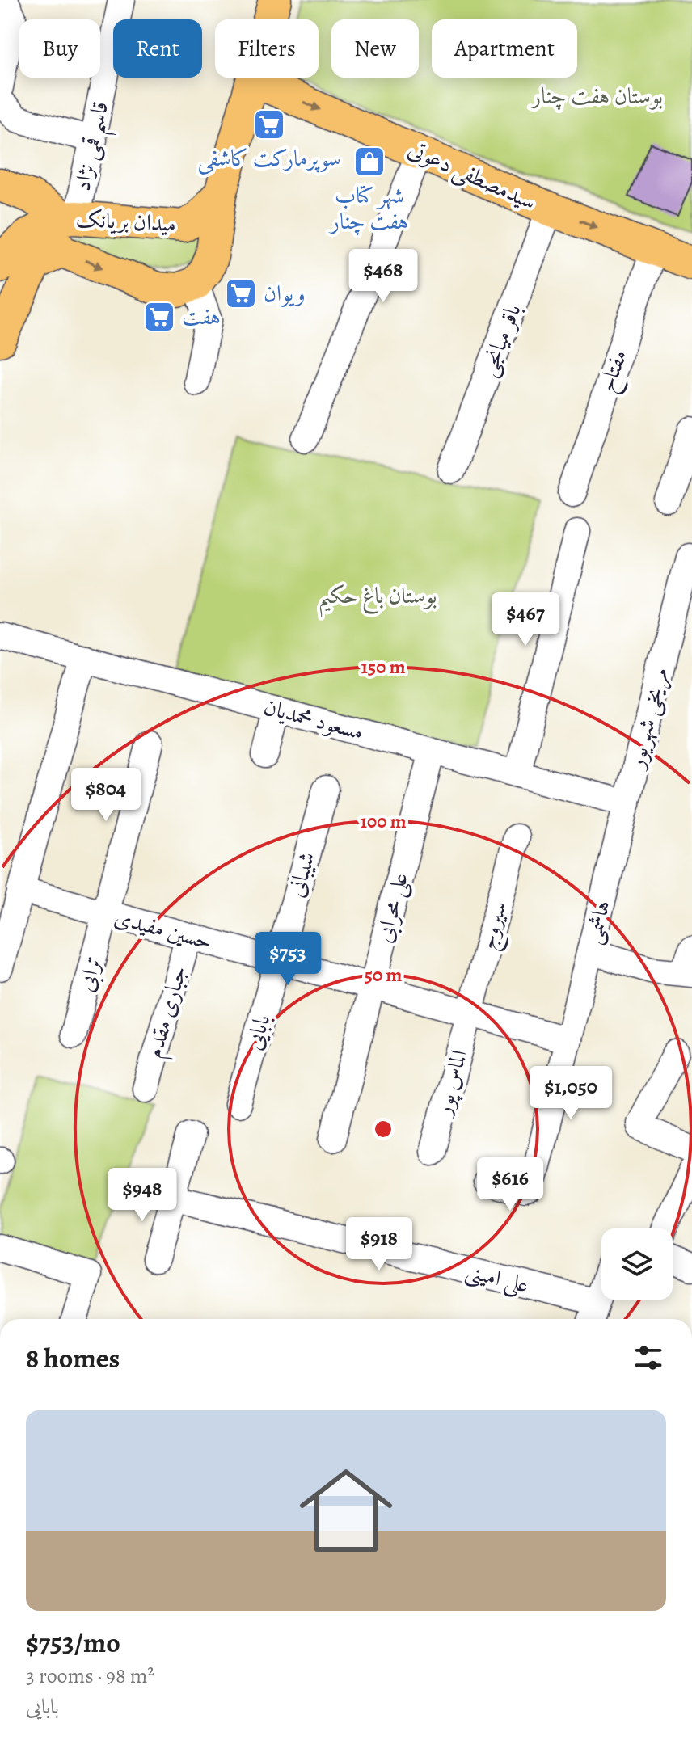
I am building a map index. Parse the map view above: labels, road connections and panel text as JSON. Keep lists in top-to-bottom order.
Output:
{
  "streets": {
    "main road": ["سیدمصطفی دعوتی", "میدان بریانک"],
    "street": [
      "قاسم قمی نژاد",
      "باقر میانجی",
      "مفتاح",
      "مریخی شهریور",
      "مسعود محمدیان",
      "شیبانی",
      "علی محرابی",
      "هاشمی",
      "سیروج",
      "حسین مفیدی",
      "ترابی",
      "جباری مقدم",
      "بابایی",
      "الماس پور",
      "علی امینی"
    ]
  },
  "crossings": [
    ["قاسم قمی نژاد", "میدان بریانک"],
    ["سیدمصطفی دعوتی", "باقر میانجی"],
    ["سیدمصطفی دعوتی", "مفتاح"],
    ["مریخی شهریور", "مسعود محمدیان"],
    ["مریخی شهریور", "هاشمی"],
    ["مسعود محمدیان", "علی محرابی"],
    ["مسعود محمدیان", "هاشمی"],
    ["شیبانی", "حسین مفیدی"],
    ["شیبانی", "بابایی"],
    ["علی محرابی", "حسین مفیدی"],
    ["هاشمی", "حسین مفیدی"],
    ["سیروج", "حسین مفیدی"],
    ["سیروج", "الماس پور"],
    ["حسین مفیدی", "ترابی"],
    ["حسین مفیدی", "جباری مقدم"],
    ["حسین مفیدی", "بابایی"],
    ["حسین مفیدی", "الماس پور"]
  ],
  "one_way": ["سیدمصطفی دعوتی", "میدان بریانک"],
  "parks": ["بوستان هفت چنار", "بوستان باغ حکیم"],
  "places": {
    "supermarket": ["سوپرمارکت کاشفی", "ویوان", "هفت"],
    "shop": ["شهر کتاب هفت چنار"]
  },
  "page": {
    "chip": [
      "Buy",
      "Rent",
      "Filters",
      "New",
      "Apartment"
    ],
    "price": [
      "$468",
      "$467",
      "$804",
      "$753",
      "$1,050",
      "$616",
      "$948",
      "$918"
    ],
    "heading": "8 homes",
    "list": [
      {
        "name": "$753/mo",
        "note": "3 rooms · 98 m² · بابایی"
      }
    ]
  },
  "rings": ["150 m", "100 m", "50 m"]
}
